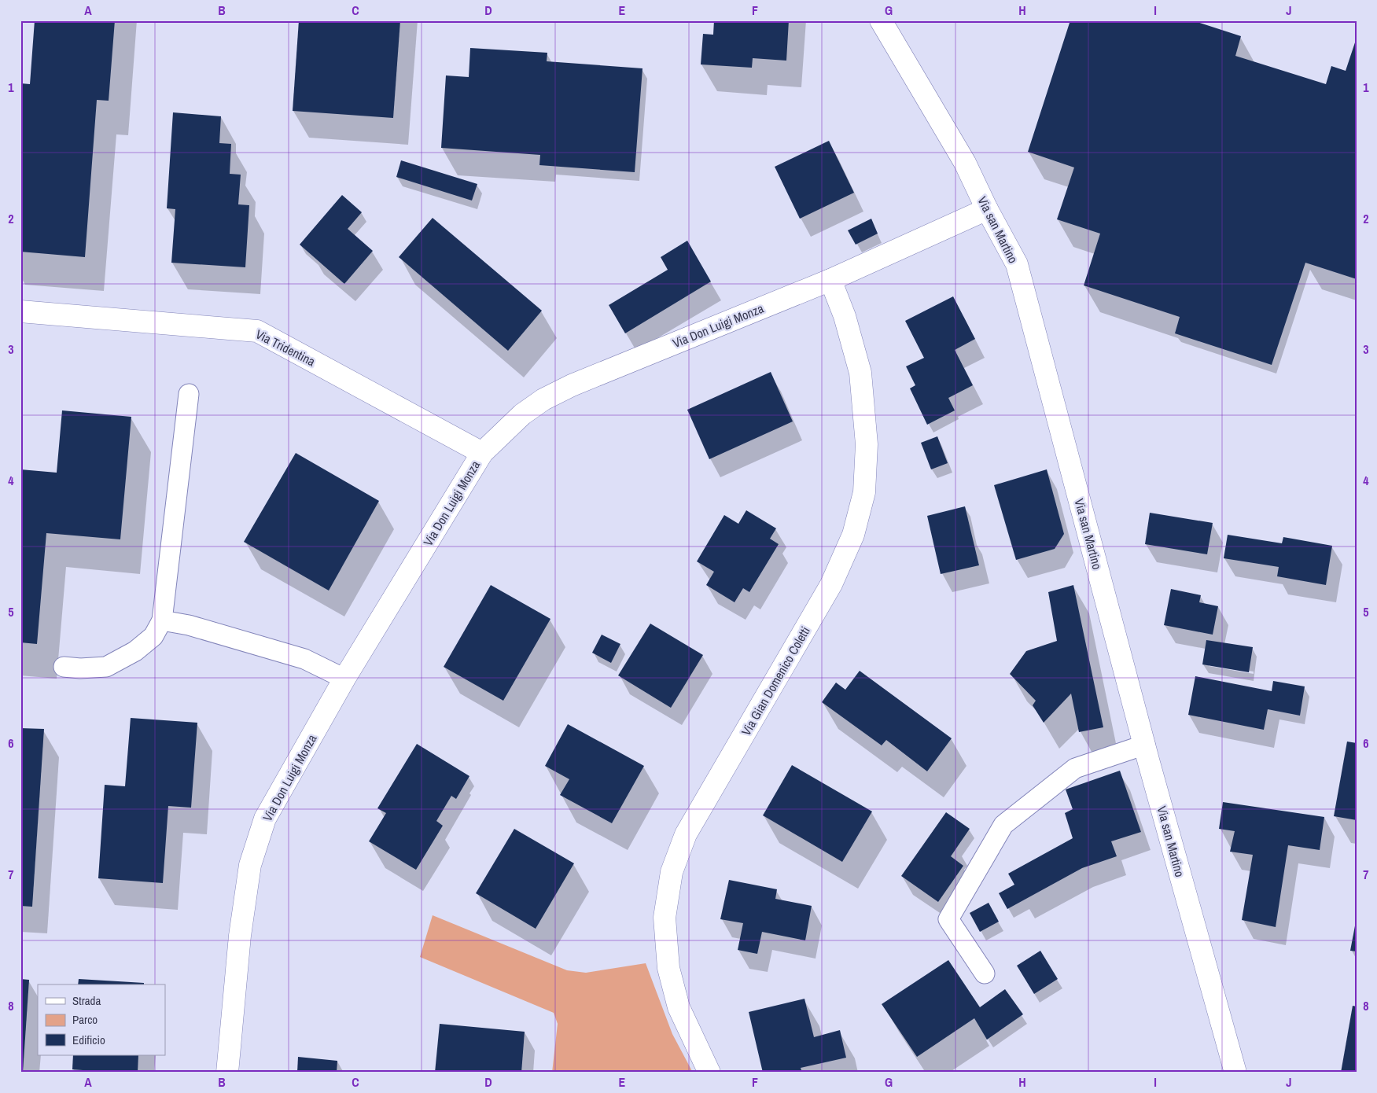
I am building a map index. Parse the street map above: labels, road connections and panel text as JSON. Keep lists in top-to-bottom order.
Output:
{
  "streets": {
    "street": [
      "Via san Martino",
      "Via Don Luigi Monza",
      "Via Tridentina",
      "Via Gian Domenico Coletti"
    ]
  },
  "crossings": [
    ["Via san Martino", "Via Don Luigi Monza"],
    ["Via Don Luigi Monza", "Via Tridentina"],
    ["Via Don Luigi Monza", "Via Gian Domenico Coletti"]
  ],
  "legend": ["Strada", "Parco", "Edificio"],
  "grid": {
    "columns": [
      "A",
      "B",
      "C",
      "D",
      "E",
      "F",
      "G",
      "H",
      "I",
      "J"
    ],
    "rows": [
      "1",
      "2",
      "3",
      "4",
      "5",
      "6",
      "7",
      "8"
    ]
  }
}
